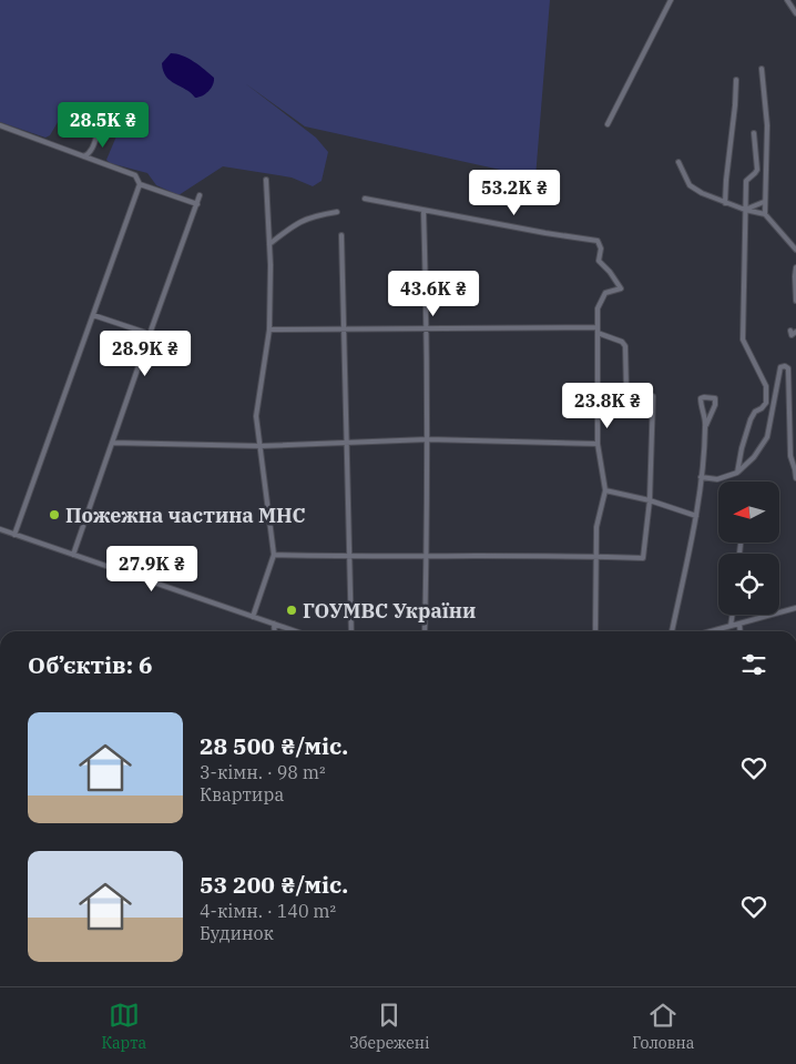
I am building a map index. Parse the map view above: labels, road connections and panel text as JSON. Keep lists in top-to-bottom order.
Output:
{
  "places": ["Пожежна частина МНС", "ГОУМВС України"],
  "north": "left",
  "page": {
    "price": [
      "28.5K ₴",
      "53.2K ₴",
      "43.6K ₴",
      "28.9K ₴",
      "23.8K ₴",
      "27.9K ₴"
    ],
    "heading": "Об’єктів: 6",
    "list": [
      {
        "name": "28 500 ₴/міс.",
        "note": "3-кімн. · 98 m² · Квартира"
      },
      {
        "name": "53 200 ₴/міс.",
        "note": "4-кімн. · 140 m² · Будинок"
      }
    ],
    "tabs": ["Карта", "Збережені", "Головна"]
  }
}
